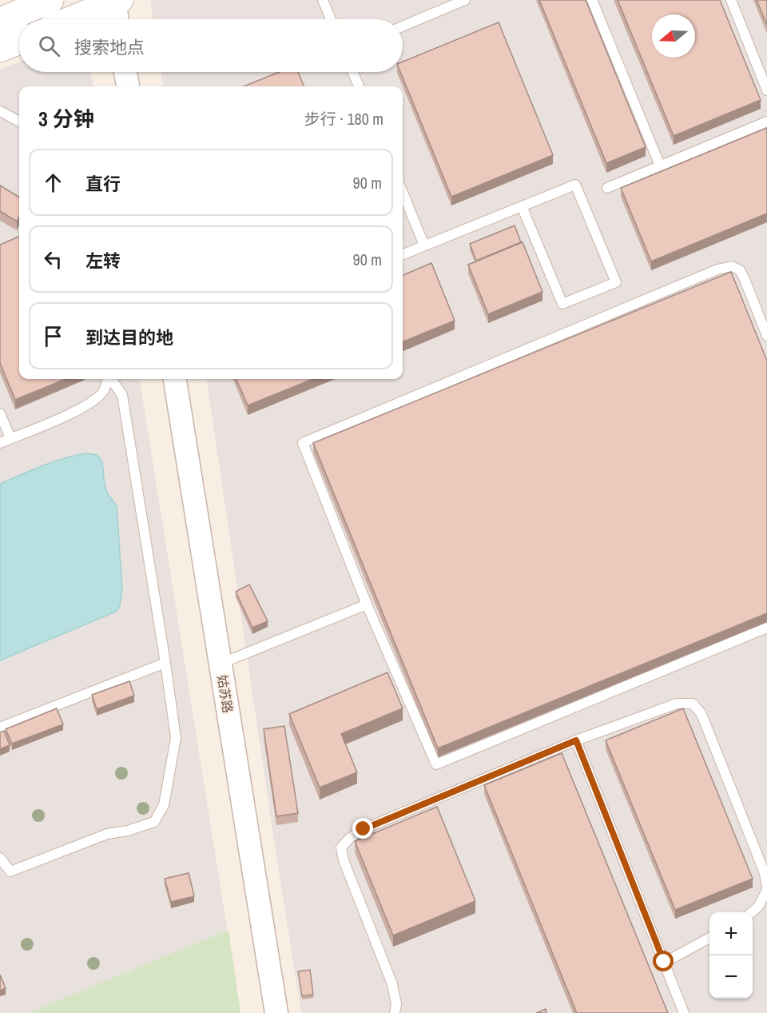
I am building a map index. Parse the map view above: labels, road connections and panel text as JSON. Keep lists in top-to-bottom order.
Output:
{
  "streets": {
    "street": ["姑苏路"]
  },
  "north": "left",
  "page": {
    "search": "搜索地点",
    "heading": ["3 分钟", "步行 · 180 m"],
    "list": [
      ["直行", "90 m"],
      ["左转", "90 m"],
      "到达目的地"
    ],
    "map_buttons": ["+", "−"]
  }
}
